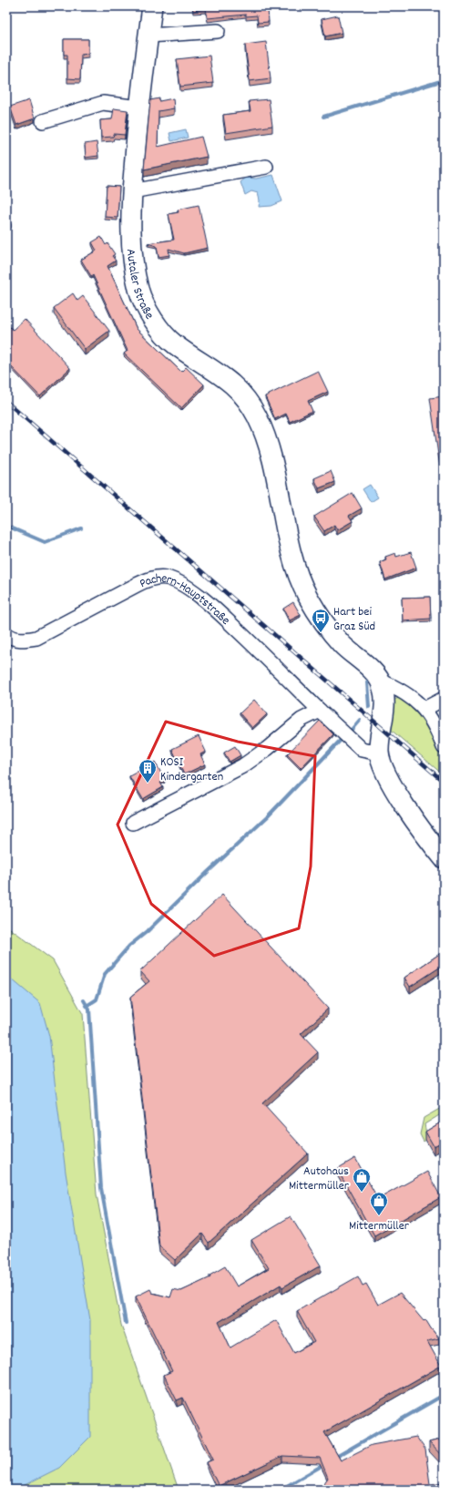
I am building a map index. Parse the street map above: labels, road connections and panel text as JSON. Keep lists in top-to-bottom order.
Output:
{
  "streets": {
    "main road": ["Autaler Straße"],
    "street": ["Pachern-Hauptstraße"]
  },
  "places": {
    "bus stop": ["Hart bei Graz Süd"],
    "building": ["KOSI Kindergarten"],
    "shop": ["Autohaus Mittermüller", "Mittermüller"]
  }
}
